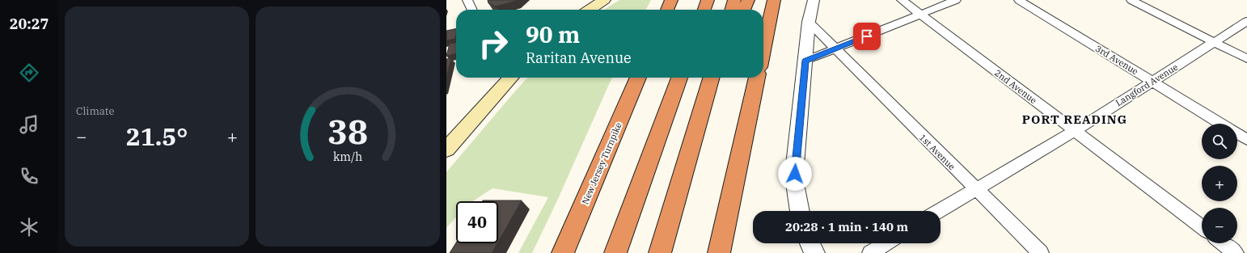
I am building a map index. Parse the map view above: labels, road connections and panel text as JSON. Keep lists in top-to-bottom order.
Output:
{
  "streets": {
    "highway": ["New Jersey Turnpike"],
    "street": [
      "3rd Avenue",
      "Langford Avenue",
      "2nd Avenue",
      "1st Avenue"
    ]
  },
  "crossings": [
    ["3rd Avenue", "Langford Avenue"],
    ["Langford Avenue", "2nd Avenue"],
    ["Langford Avenue", "1st Avenue"]
  ],
  "districts": ["PORT READING"],
  "page": {
    "tabs": "20:27",
    "tile": "Climate",
    "turn": ["90 m", "Raritan Avenue"],
    "heat": ["−", "21.5°", "+"],
    "map_buttons": ["+", "−"],
    "limit": "40",
    "trip": "20:28 · 1 min · 140 m",
    "gauge": ["38", "km/h"]
  }
}
